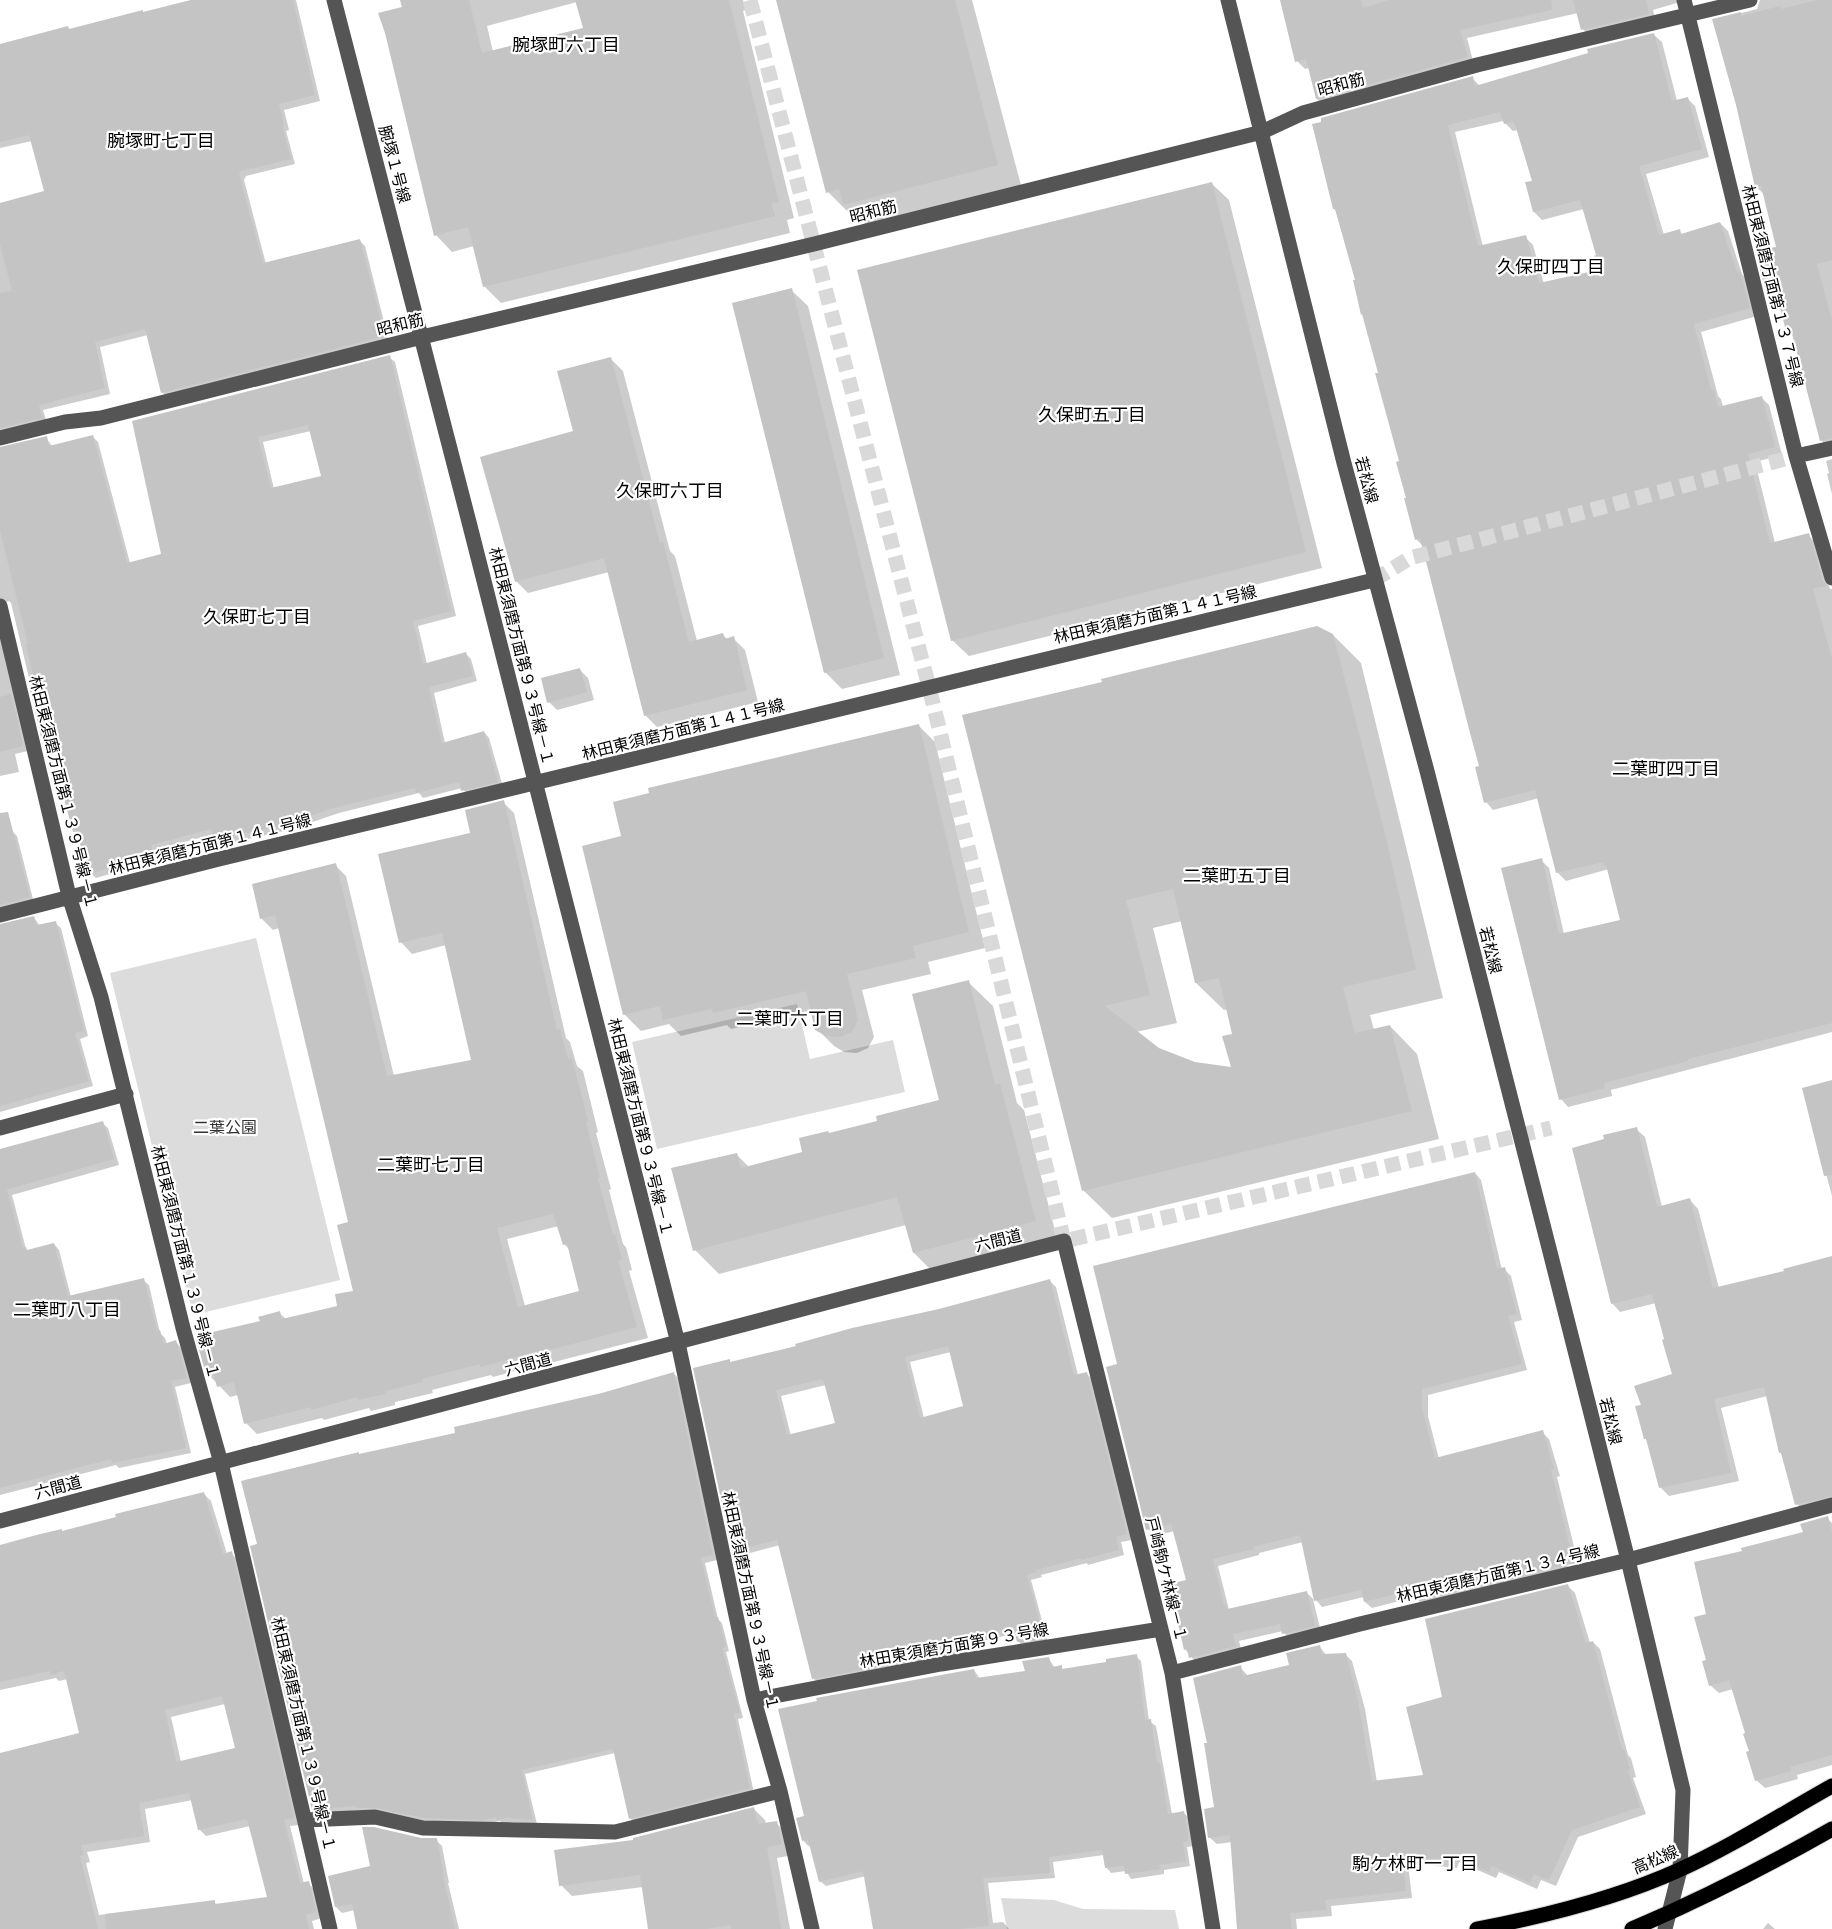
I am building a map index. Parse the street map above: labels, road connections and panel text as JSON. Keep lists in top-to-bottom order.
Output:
{
  "streets": {
    "main road": ["高松線"],
    "street": [
      "昭和筋",
      "腕塚１号線",
      "林田東須磨方面第１３７号線",
      "若松線",
      "林田東須磨方面第１４１号線",
      "林田東須磨方面第９３号線－１",
      "林田東須磨方面第１３９号線－１",
      "六間道",
      "林田東須磨方面第１３４号線",
      "戸崎駒ケ林線－１",
      "林田東須磨方面第９３号線"
    ]
  },
  "crossings": [
    ["昭和筋", "腕塚１号線"],
    ["昭和筋", "林田東須磨方面第１３７号線"],
    ["昭和筋", "若松線"],
    ["昭和筋", "林田東須磨方面第９３号線－１"],
    ["腕塚１号線", "林田東須磨方面第９３号線－１"],
    ["若松線", "林田東須磨方面第１４１号線"],
    ["若松線", "林田東須磨方面第１３４号線"],
    ["若松線", "高松線"],
    ["林田東須磨方面第１４１号線", "林田東須磨方面第９３号線－１"],
    ["林田東須磨方面第１４１号線", "林田東須磨方面第１３９号線－１"],
    ["林田東須磨方面第９３号線－１", "六間道"],
    ["林田東須磨方面第９３号線－１", "林田東須磨方面第９３号線"],
    ["林田東須磨方面第１３９号線－１", "六間道"],
    ["六間道", "戸崎駒ケ林線－１"],
    ["林田東須磨方面第１３４号線", "戸崎駒ケ林線－１"],
    ["戸崎駒ケ林線－１", "林田東須磨方面第９３号線"]
  ],
  "districts": [
    "腕塚町六丁目",
    "腕塚町七丁目",
    "久保町四丁目",
    "久保町五丁目",
    "久保町六丁目",
    "久保町七丁目",
    "二葉町四丁目",
    "二葉町五丁目",
    "二葉町六丁目",
    "二葉町七丁目",
    "二葉町八丁目",
    "駒ケ林町一丁目"
  ],
  "parks": ["二葉公園"]
}
